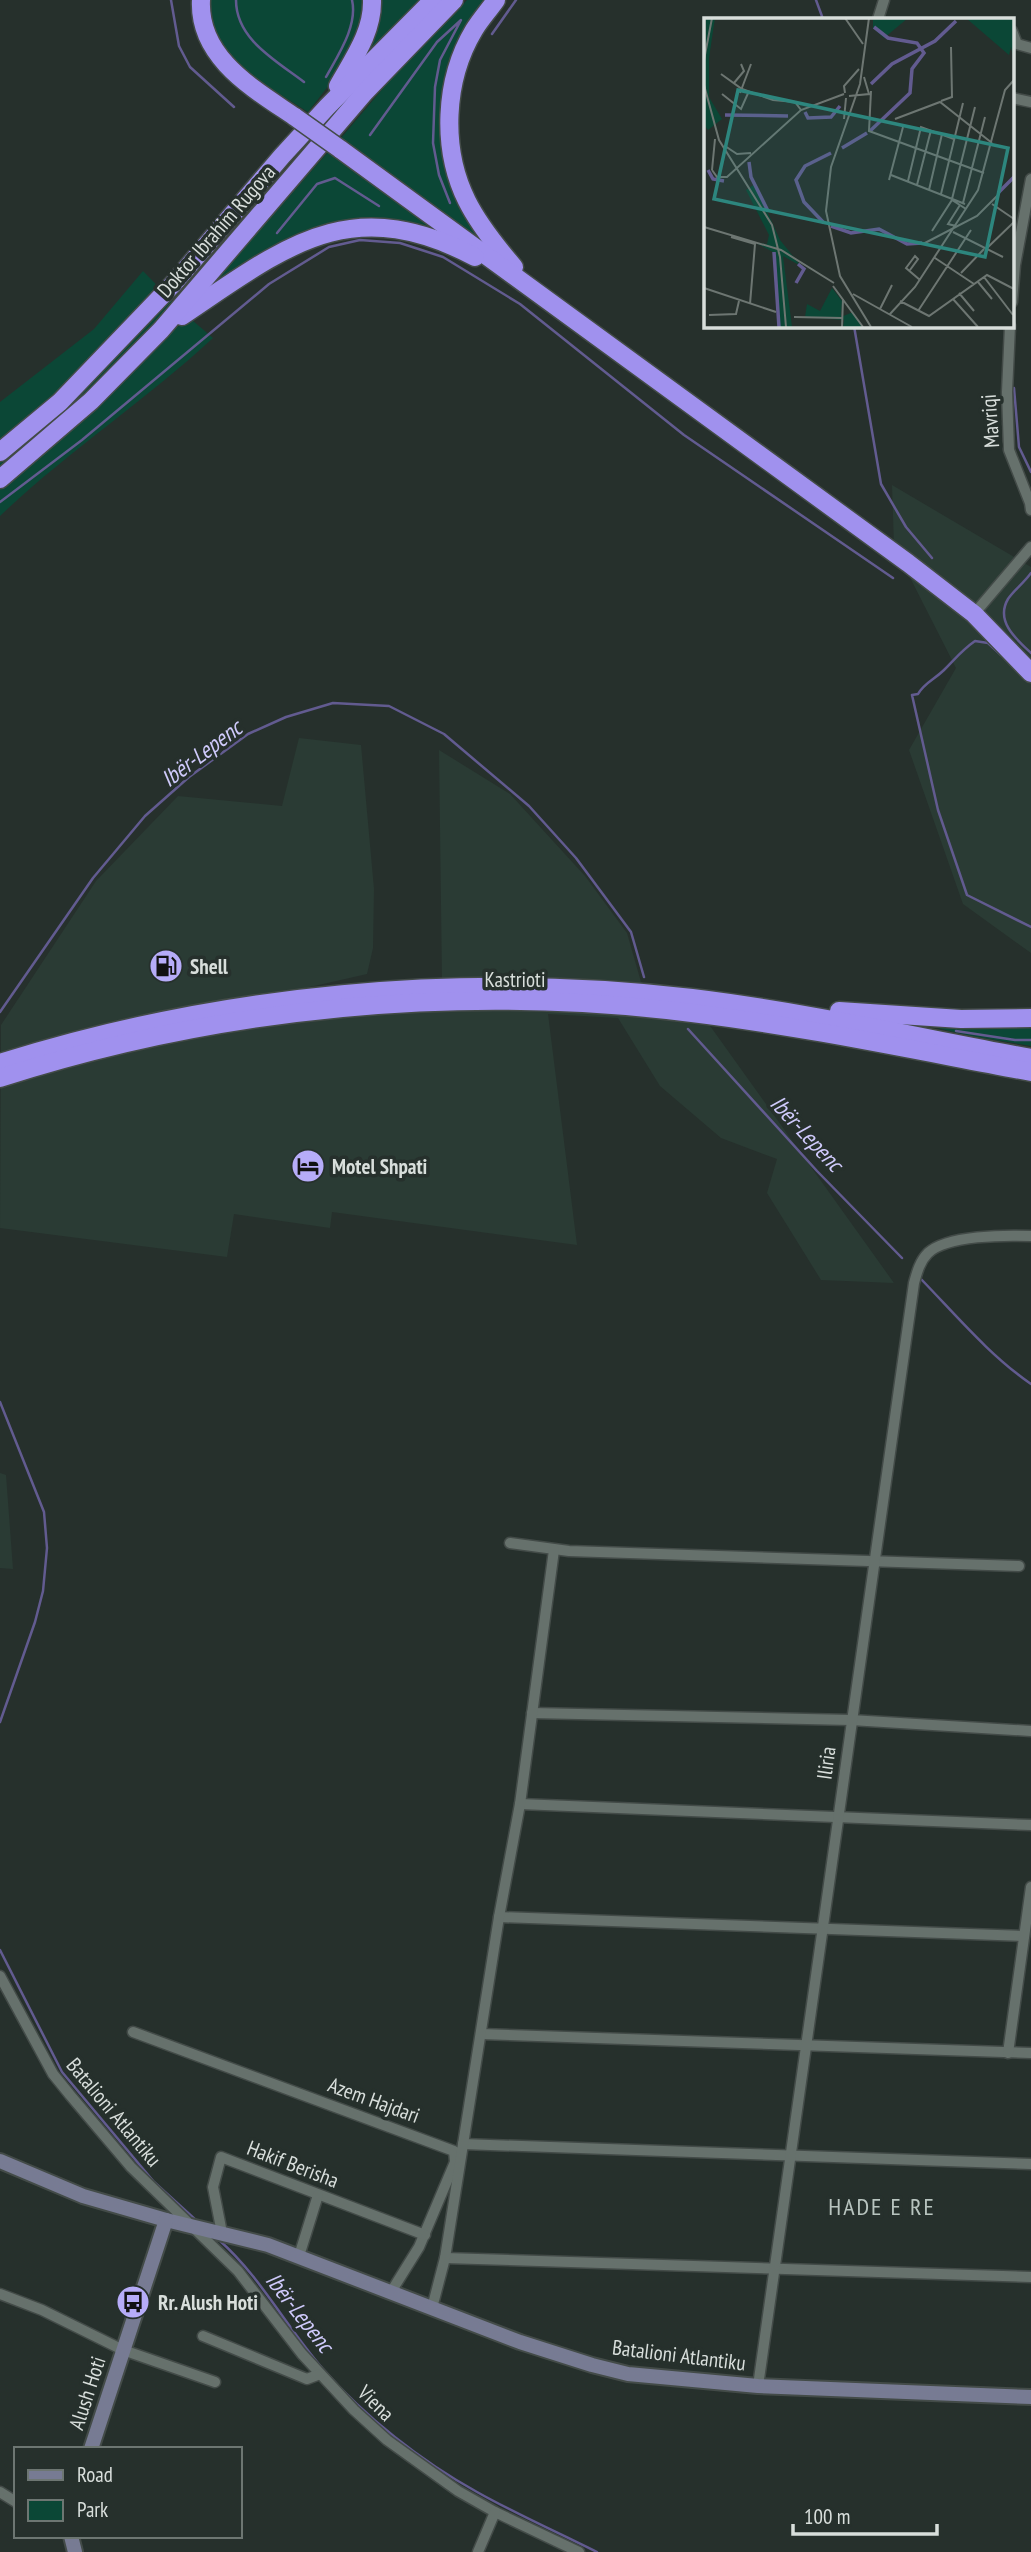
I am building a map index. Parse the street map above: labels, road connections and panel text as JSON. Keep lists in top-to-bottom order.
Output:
{
  "streets": {
    "highway": ["Doktor Ibrahim Rugova", "Kastrioti"],
    "street": [
      "Mavriqi",
      "Iliria",
      "Azem Hajdari",
      "Batalioni Atlantiku",
      "Hakif Berisha",
      "Alush Hoti",
      "Viena"
    ]
  },
  "crossings": [
    ["Iliria", "Batalioni Atlantiku"],
    ["Azem Hajdari", "Batalioni Atlantiku"],
    ["Azem Hajdari", "Hakif Berisha"],
    ["Batalioni Atlantiku", "Hakif Berisha"],
    ["Batalioni Atlantiku", "Alush Hoti"],
    ["Batalioni Atlantiku", "Viena"]
  ],
  "districts": ["HADE E RE"],
  "water": ["Ibër-Lepenc"],
  "places": {
    "fuel station": ["Shell"],
    "hotel": ["Motel Shpati"],
    "bus stop": ["Rr. Alush Hoti"]
  },
  "legend": ["Road", "Park"],
  "scale_bar": "100 m"
}
